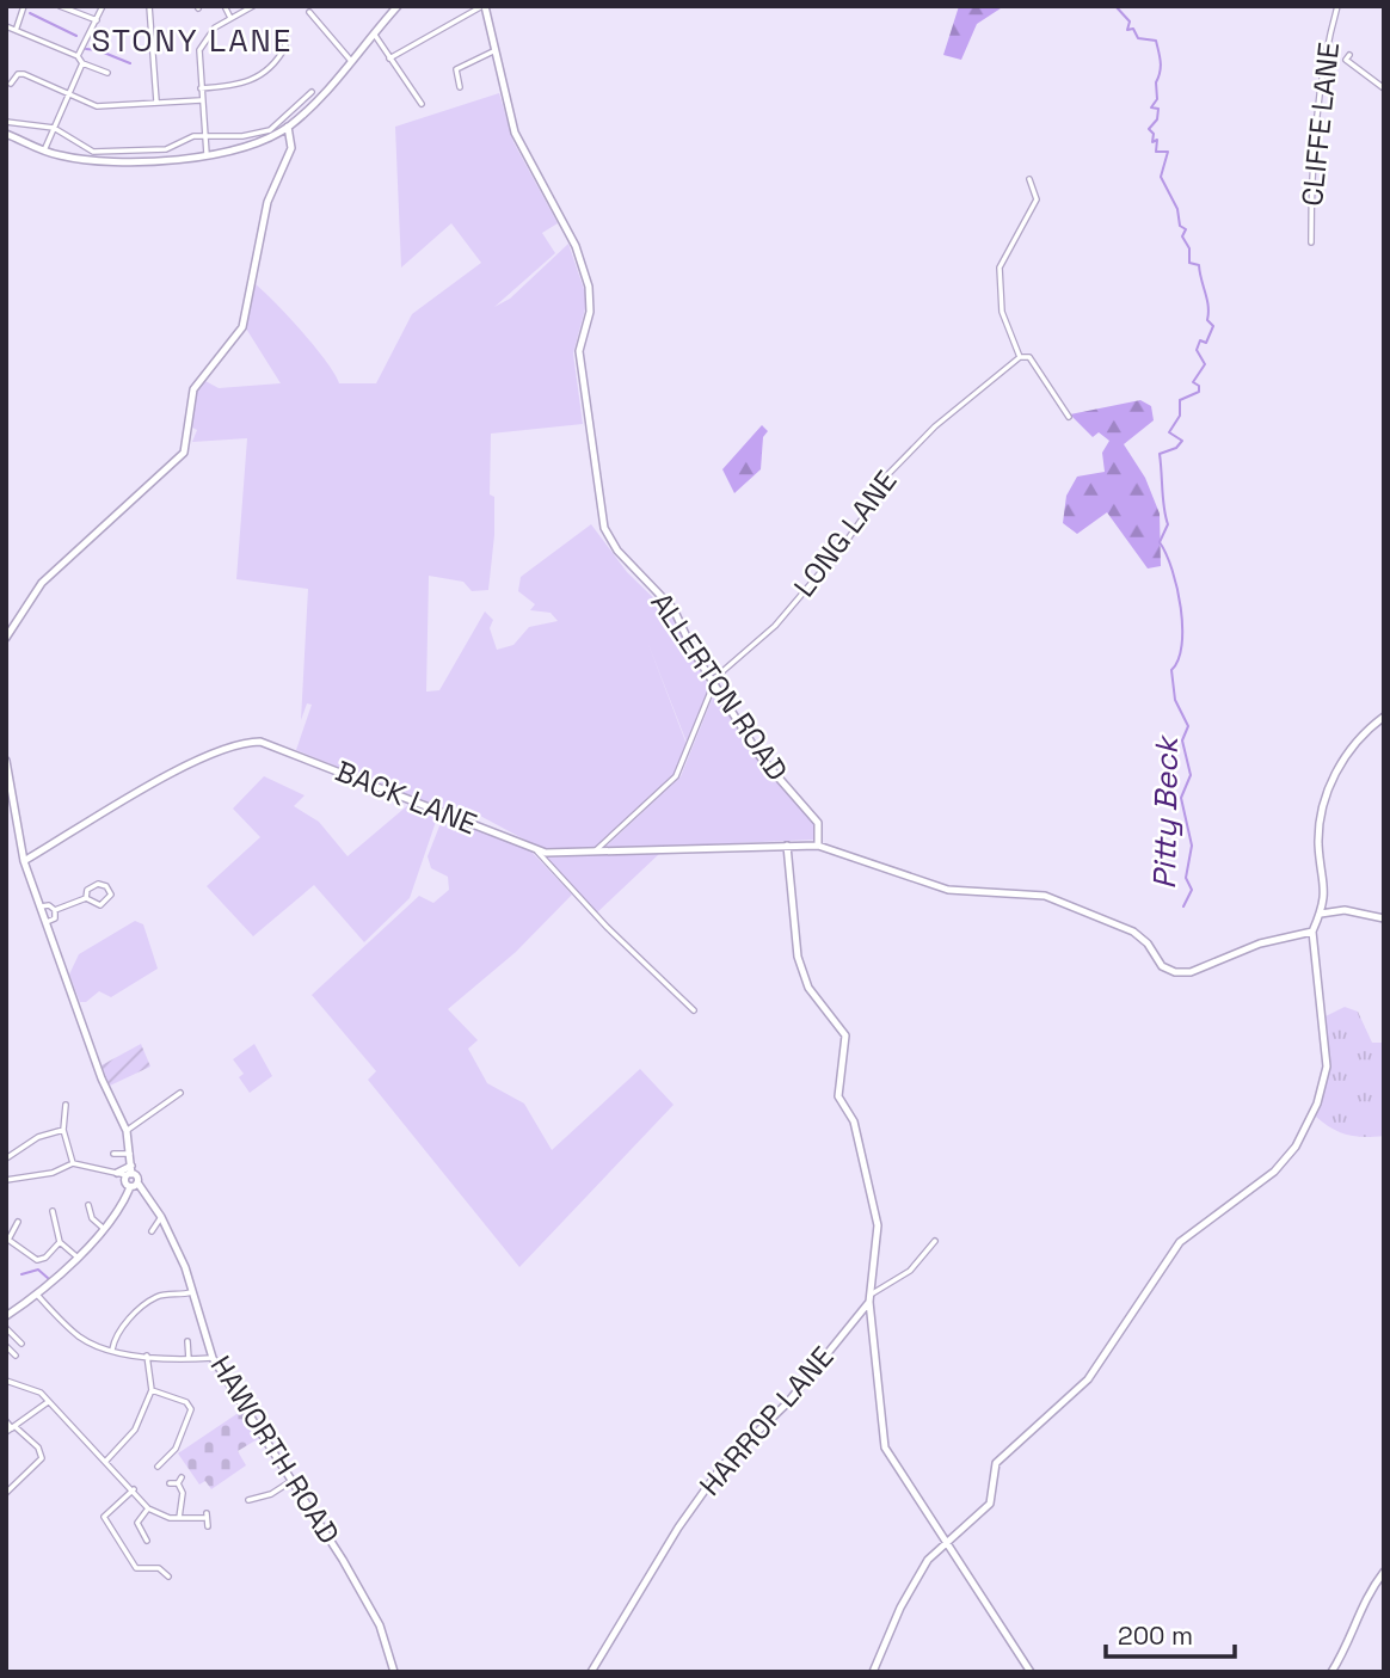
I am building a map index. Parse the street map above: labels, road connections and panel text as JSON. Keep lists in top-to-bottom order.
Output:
{
  "streets": {
    "street": [
      "CLIFFE LANE",
      "LONG LANE",
      "ALLERTON ROAD",
      "BACK LANE",
      "HARROP LANE",
      "HAWORTH ROAD"
    ]
  },
  "crossings": [
    ["LONG LANE", "ALLERTON ROAD"],
    ["ALLERTON ROAD", "BACK LANE"]
  ],
  "districts": ["STONY LANE"],
  "water": ["Pitty Beck"],
  "scale_bar": "200 m"
}
